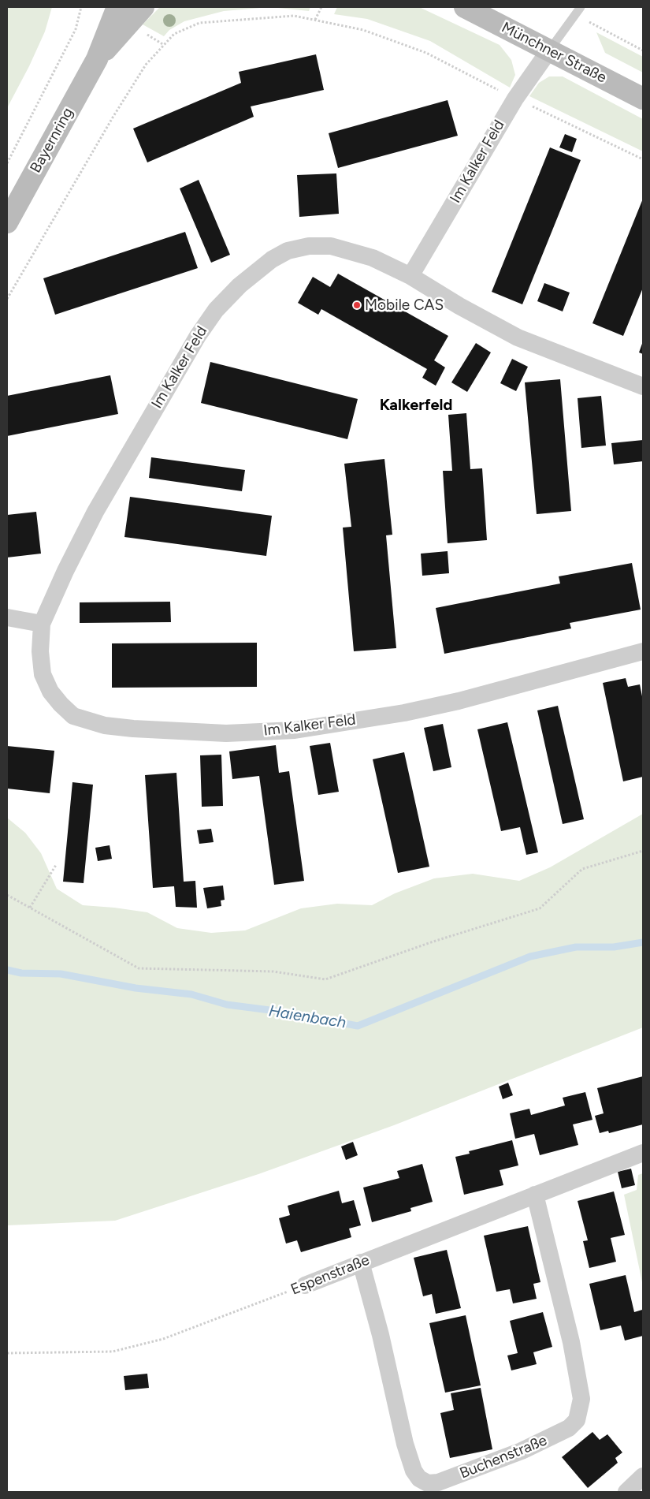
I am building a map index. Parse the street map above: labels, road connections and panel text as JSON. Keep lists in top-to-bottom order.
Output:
{
  "streets": {
    "main road": ["Münchner Straße", "Bayernring"],
    "street": ["Im Kalker Feld", "Espenstraße", "Buchenstraße"]
  },
  "crossings": [
    ["Münchner Straße", "Im Kalker Feld"],
    ["Espenstraße", "Buchenstraße"]
  ],
  "districts": ["Kalkerfeld"],
  "water": ["Haienbach"],
  "places": ["Mobile CAS"]
}
